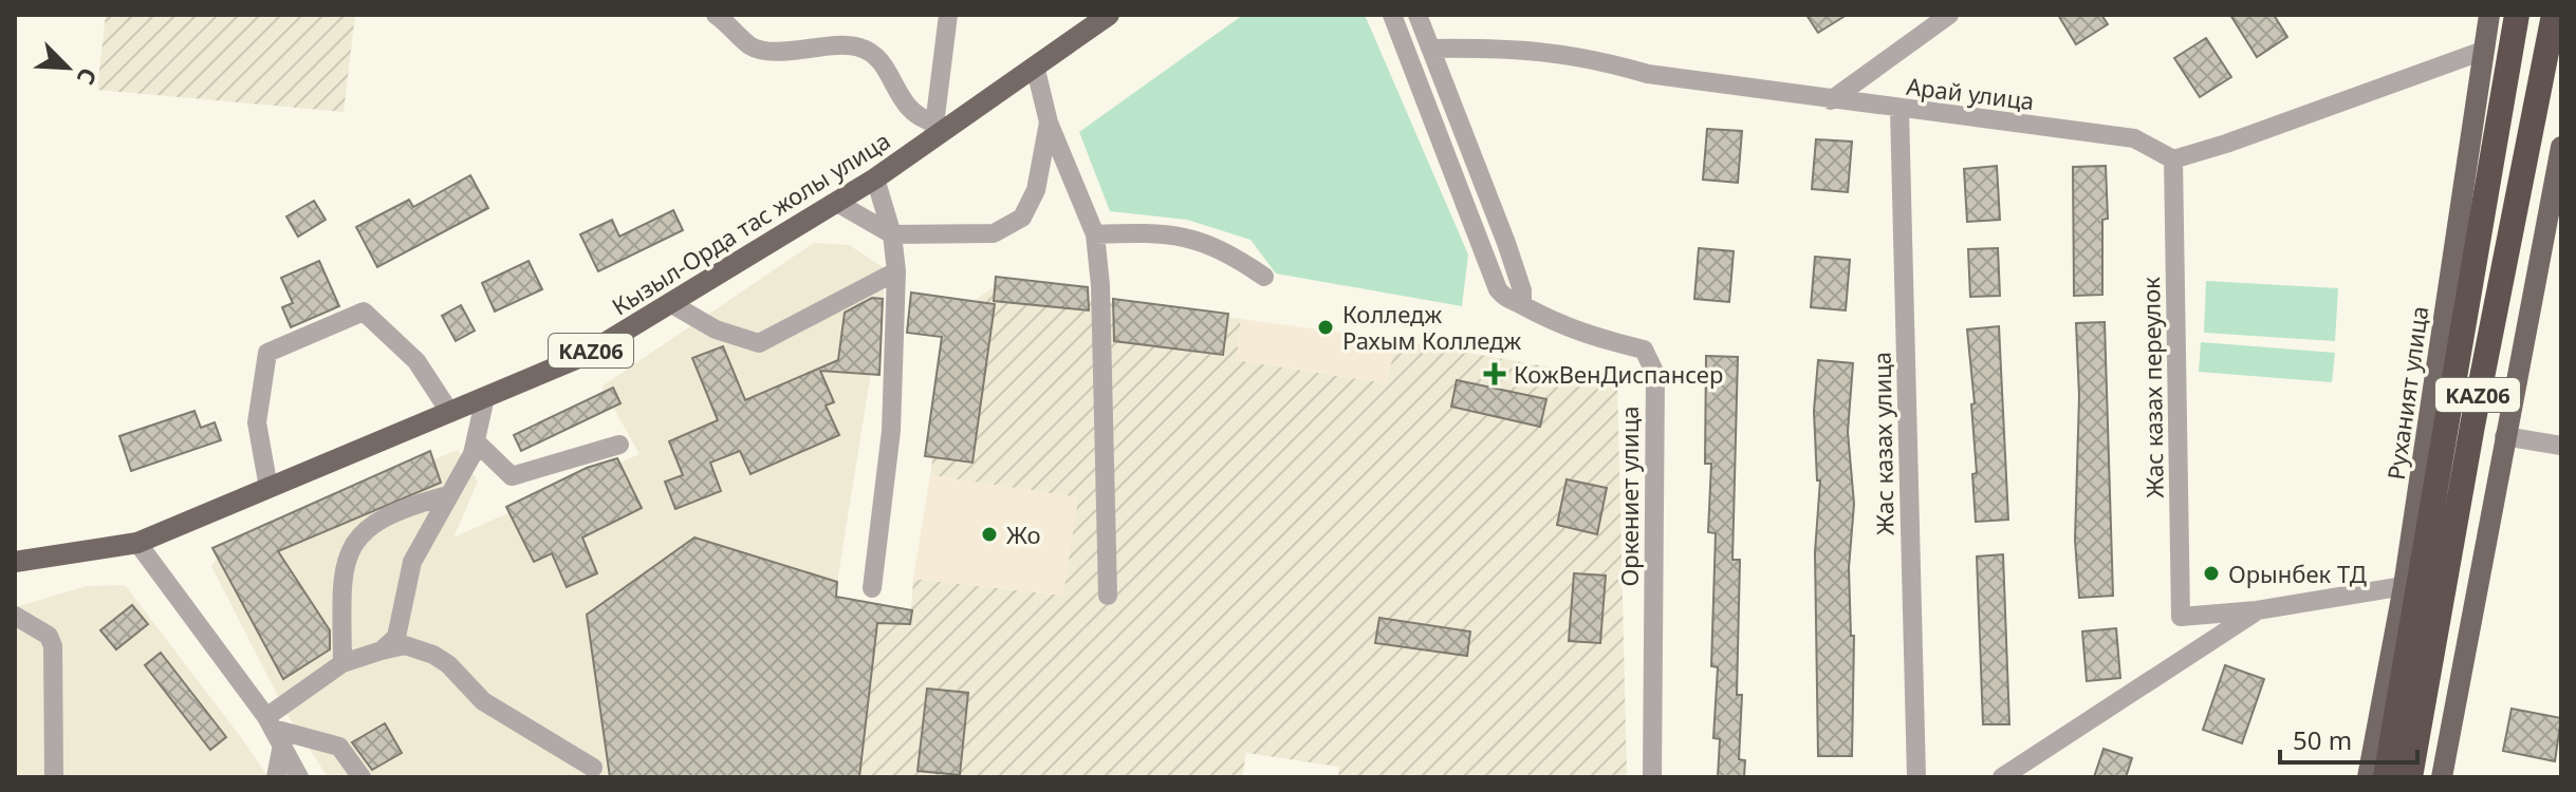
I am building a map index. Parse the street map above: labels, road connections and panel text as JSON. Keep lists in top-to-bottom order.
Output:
{
  "streets": {
    "highway": ["KАZ06"],
    "main road": ["Кызыл-Орда тас жолы улица", "Руханият улица"],
    "street": [
      "Арай улица",
      "Жас казах переулок",
      "Жас казах улица",
      "Оркениет улица"
    ]
  },
  "crossings": [
    ["Арай улица", "Жас казах переулок"],
    ["Арай улица", "Жас казах улица"]
  ],
  "places": {
    "other": ["Колледж Рахым Колледж", "Жо", "Орынбек ТД"],
    "health": ["КожВенДиспансер"]
  },
  "scale_bar": "50 m",
  "north": "bottom right"
}
